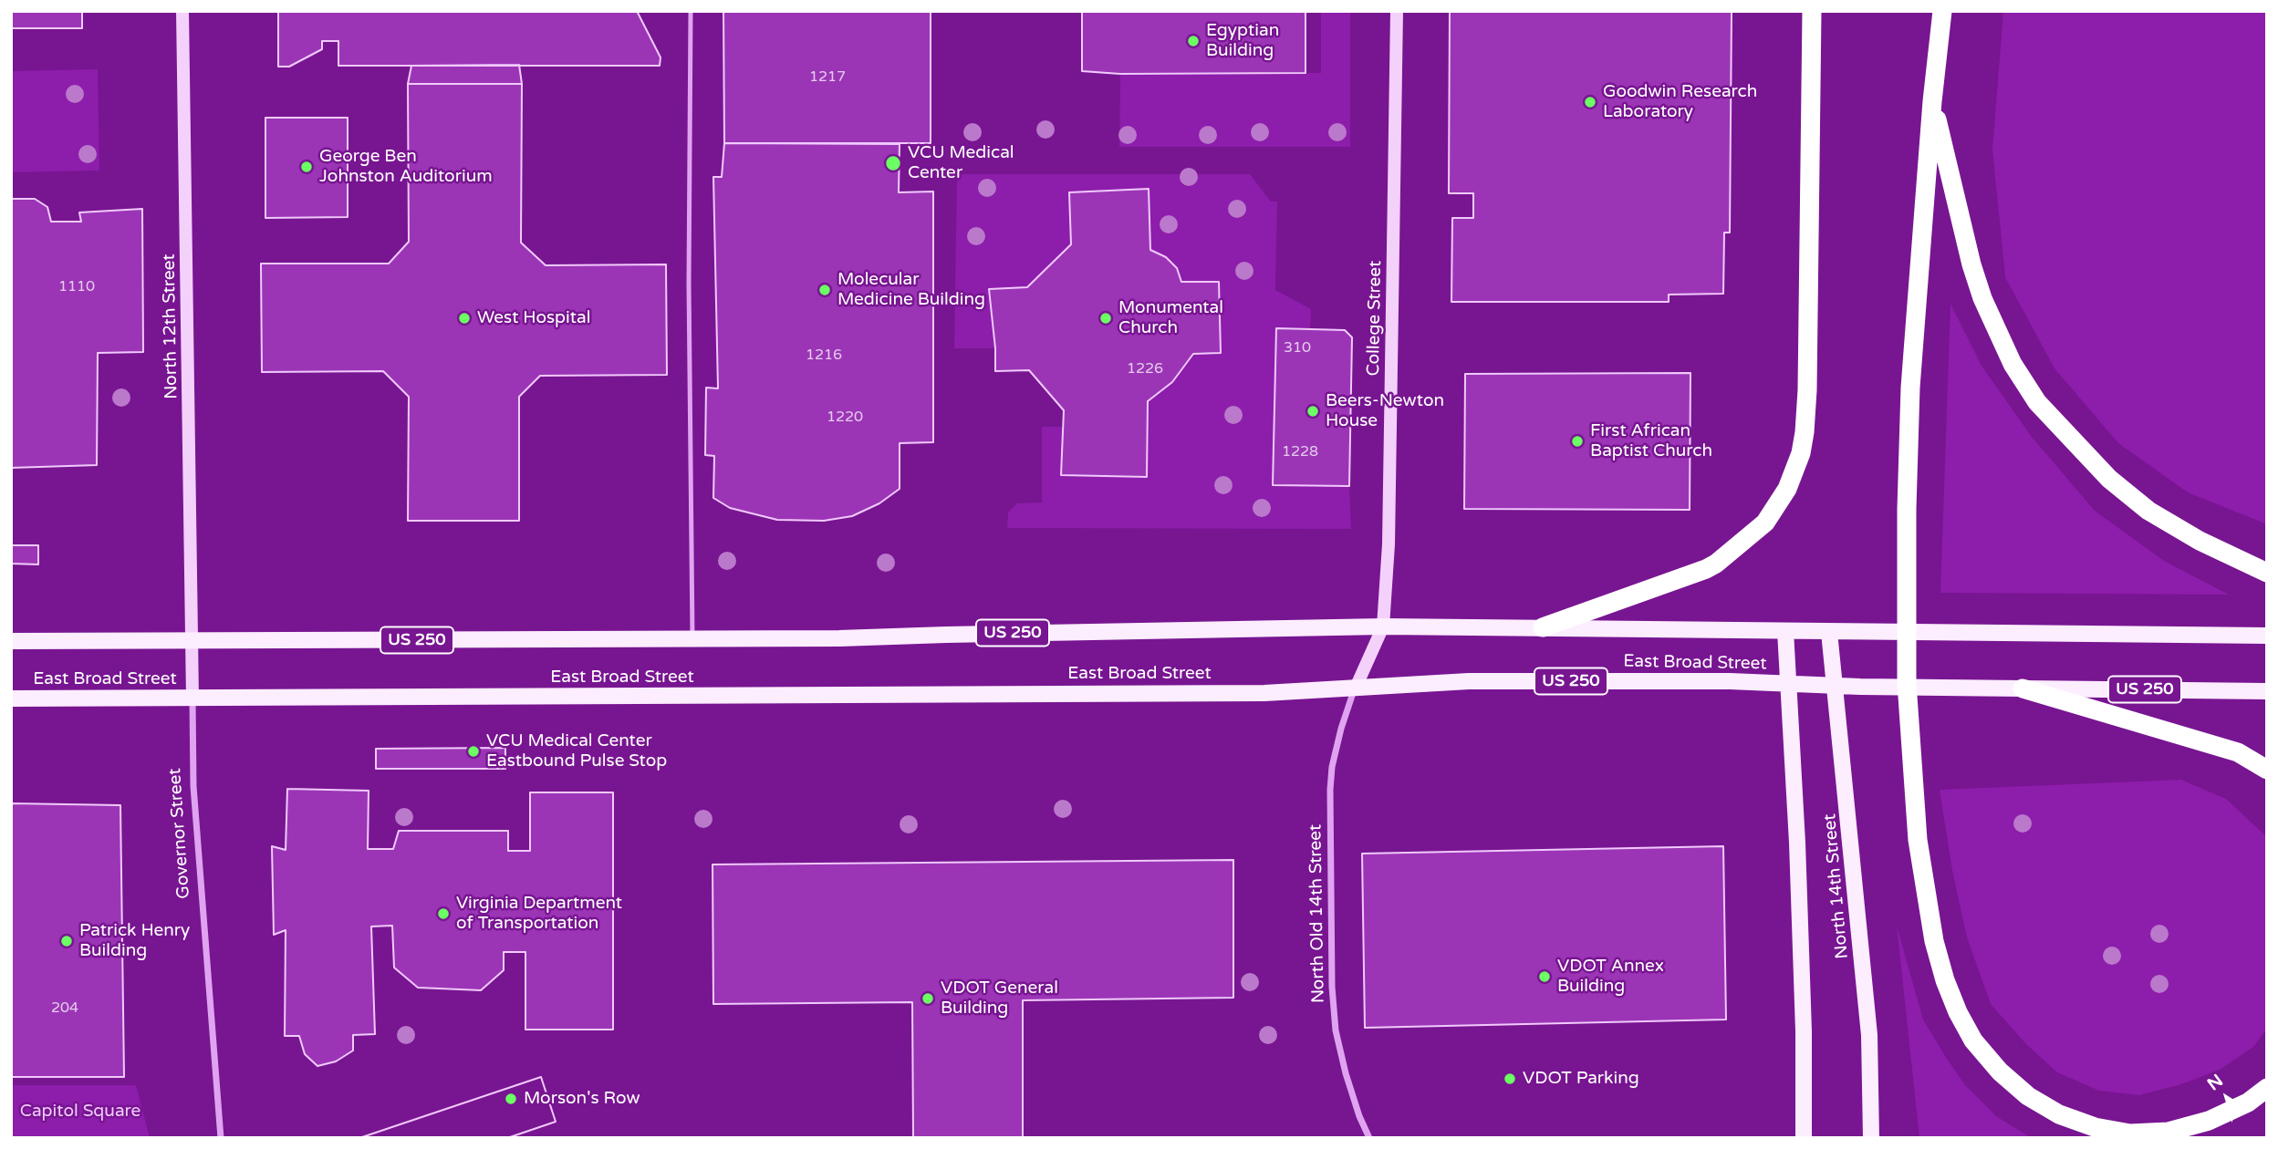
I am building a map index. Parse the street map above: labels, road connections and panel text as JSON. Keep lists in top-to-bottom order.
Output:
{
  "streets": {
    "main road": ["US 250", "East Broad Street", "North 14th Street"],
    "street": [
      "College Street",
      "North 12th Street",
      "Governor Street",
      "North Old 14th Street"
    ]
  },
  "crossings": [
    ["College Street", "East Broad Street"],
    ["North 12th Street", "East Broad Street"],
    ["North 12th Street", "Governor Street"],
    ["East Broad Street", "Governor Street"],
    ["East Broad Street", "North 14th Street"],
    ["East Broad Street", "North Old 14th Street"]
  ],
  "parks": ["Capitol Square"],
  "places": [
    "Egyptian Building",
    "Goodwin Research Laboratory",
    "VCU Medical Center",
    "George Ben Johnston Auditorium",
    "Molecular Medicine Building",
    "West Hospital",
    "Monumental Church",
    "Beers-Newton House",
    "First African Baptist Church",
    "VCU Medical Center Eastbound Pulse Stop",
    "Virginia Department of Transportation",
    "Patrick Henry Building",
    "VDOT Annex Building",
    "VDOT General Building",
    "VDOT Parking",
    "Morson's Row"
  ],
  "house_numbers": [
    "1217",
    "1110",
    "310",
    "1216",
    "1226",
    "1220",
    "1228",
    "204"
  ],
  "north": "top left"
}
